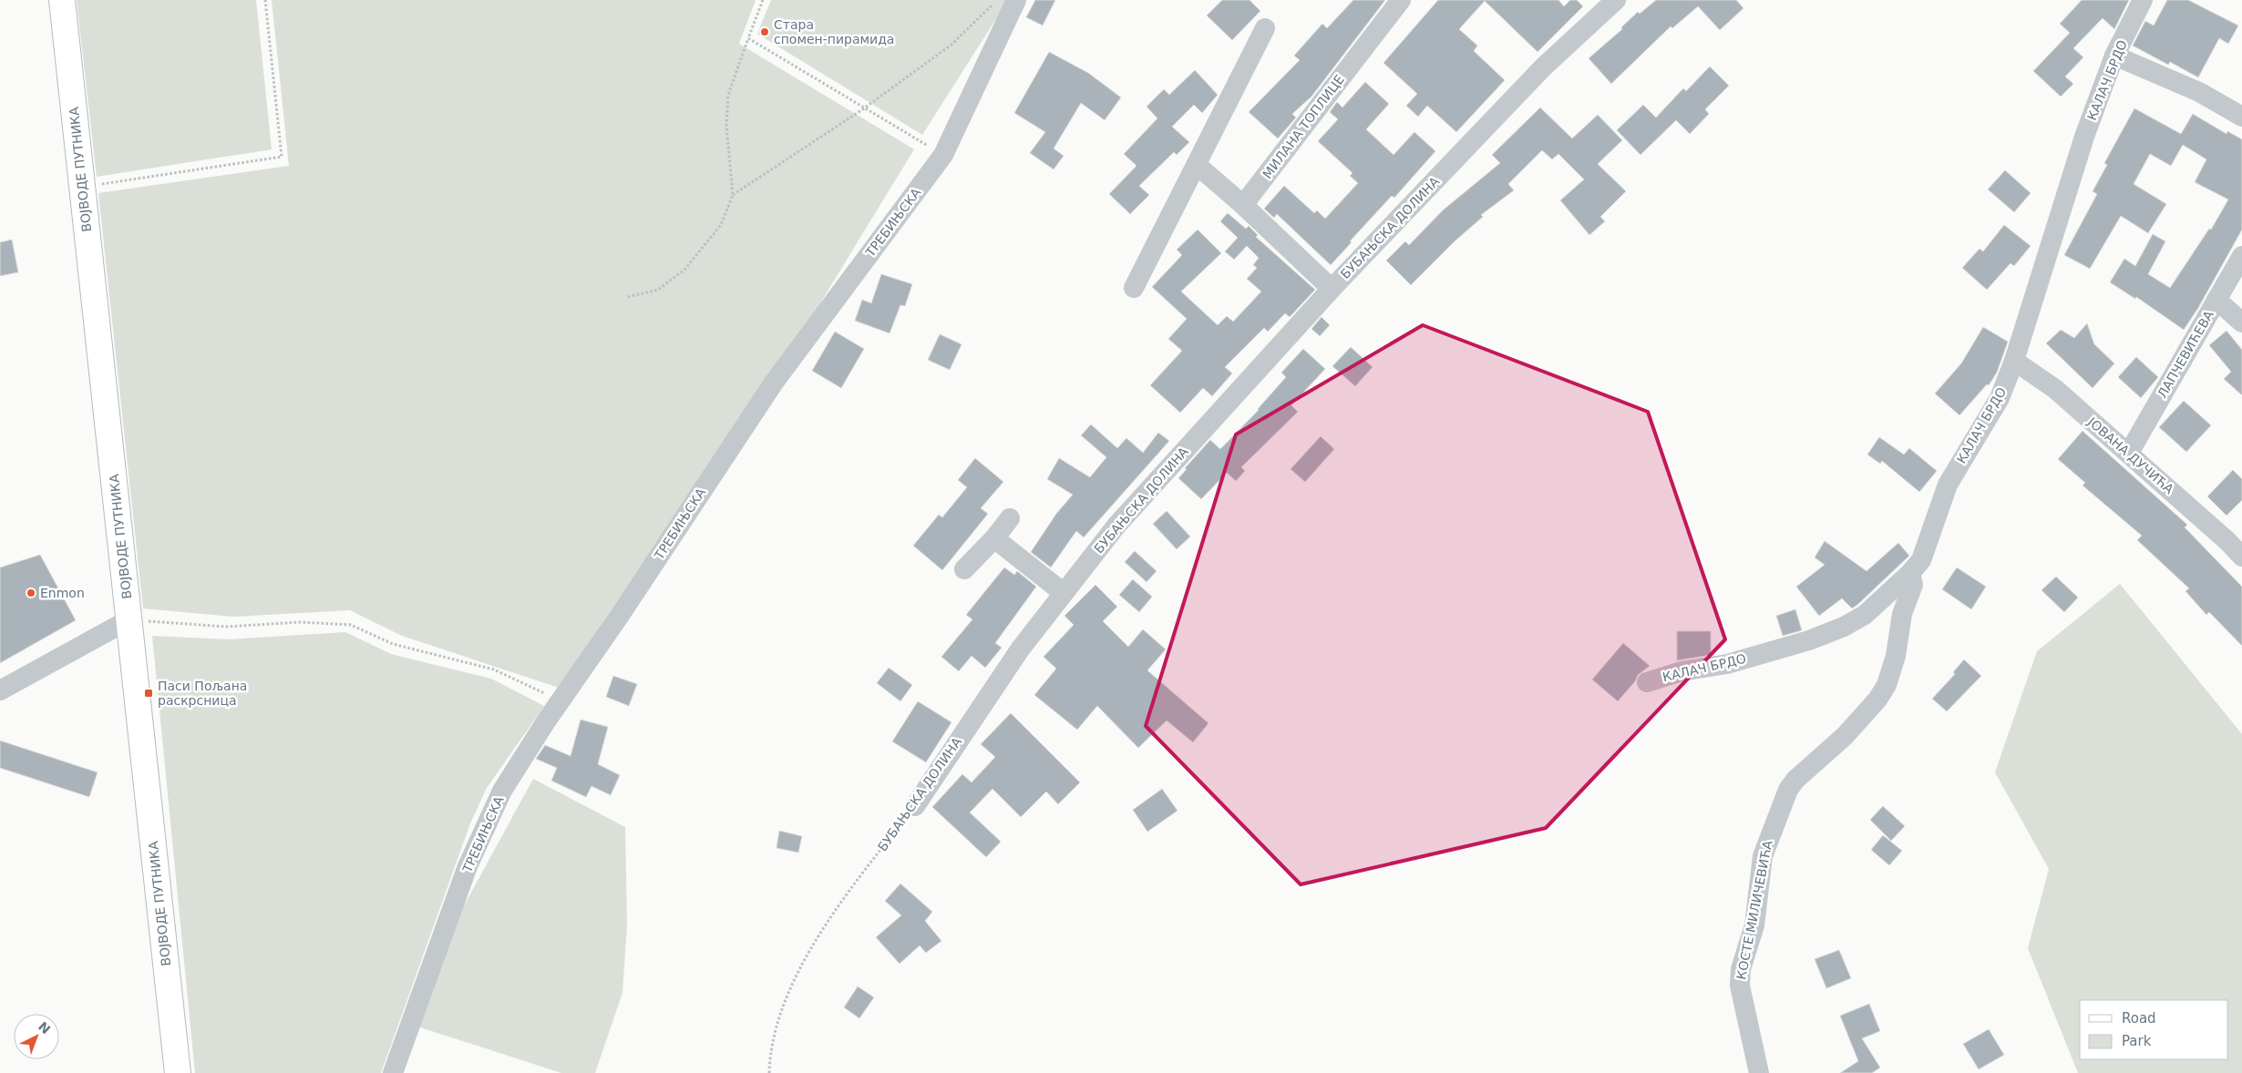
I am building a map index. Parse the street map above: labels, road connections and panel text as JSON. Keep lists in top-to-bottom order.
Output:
{
  "streets": {
    "street": [
      "КАЛАЧ БРДО",
      "МИЛАНА ТОПЛИЦЕ",
      "ВОЈВОДЕ ПУТНИКА",
      "ТРЕБИЊСКА",
      "БУБАЊСКА ДОЛИНА",
      "ЛАПЧЕВИЋЕВА",
      "ЈОВАНА ДУЧИЋА",
      "КОСТЕ МИЛИЧЕВИЋА"
    ]
  },
  "crossings": [
    ["КАЛАЧ БРДО", "ЈОВАНА ДУЧИЋА"],
    ["КАЛАЧ БРДО", "КОСТЕ МИЛИЧЕВИЋА"],
    ["ЛАПЧЕВИЋЕВА", "ЈОВАНА ДУЧИЋА"]
  ],
  "places": {
    "other": ["Стара спомен-пирамида", "Enmon"],
    "transit": ["Паси Пољана раскрсница"]
  },
  "legend": ["Road", "Park"],
  "north": "top right"
}
